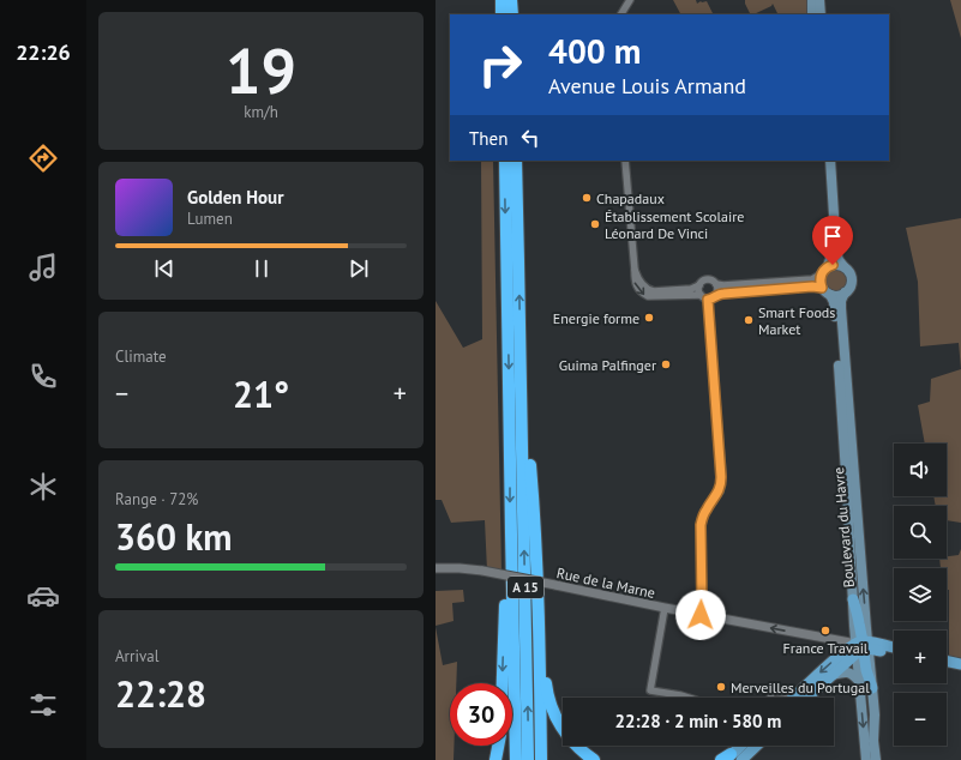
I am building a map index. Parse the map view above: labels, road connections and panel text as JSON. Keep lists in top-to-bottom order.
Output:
{
  "streets": {
    "highway": ["A 15"],
    "main road": ["Boulevard du Havre"],
    "street": ["Rue de la Marne"]
  },
  "crossings": [
    ["Boulevard du Havre", "Rue de la Marne"]
  ],
  "one_way": ["Rue de la Marne"],
  "places": [
    "Chapadaux",
    "Établissement Scolaire Léonard De Vinci",
    "Energie forme",
    "Smart Foods Market",
    "Guima Palfinger",
    "France Travail",
    "Merveilles du Portugal"
  ],
  "page": {
    "tabs": "22:26",
    "tile": [
      ["19", "km/h"],
      "Climate",
      ["Range · 72%", "360 km"],
      ["Arrival", "22:28"]
    ],
    "turn": ["400 m", "Avenue Louis Armand"],
    "then": "Then",
    "song": ["Golden Hour", "Lumen"],
    "heat": ["−", "21°", "+"],
    "map_buttons": ["+", "−"],
    "limit": "30",
    "trip": "22:28 · 2 min · 580 m"
  }
}
